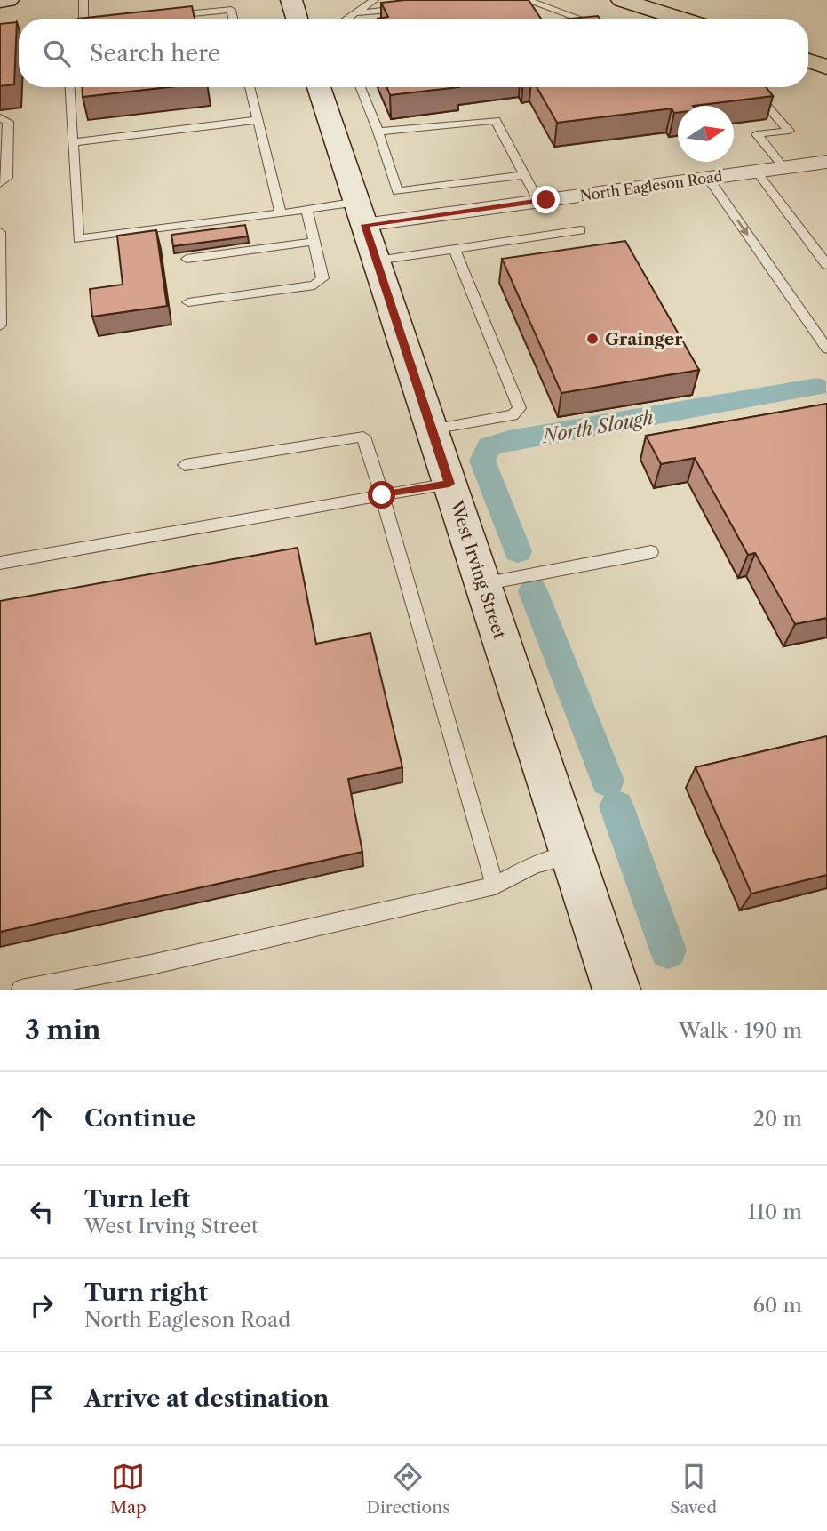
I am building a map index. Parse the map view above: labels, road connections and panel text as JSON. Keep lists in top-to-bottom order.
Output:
{
  "streets": {
    "street": ["North Eagleson Road", "West Irving Street"]
  },
  "crossings": [
    ["North Eagleson Road", "West Irving Street"]
  ],
  "water": ["North Slough"],
  "places": ["Grainger"],
  "north": "right",
  "page": {
    "search": "Search here",
    "heading": ["3 min", "Walk · 190 m"],
    "list": [
      ["Continue", "20 m"],
      ["Turn left", "West Irving Street", "110 m"],
      ["Turn right", "North Eagleson Road", "60 m"],
      "Arrive at destination"
    ],
    "nav": ["Map", "Directions", "Saved"]
  }
}
